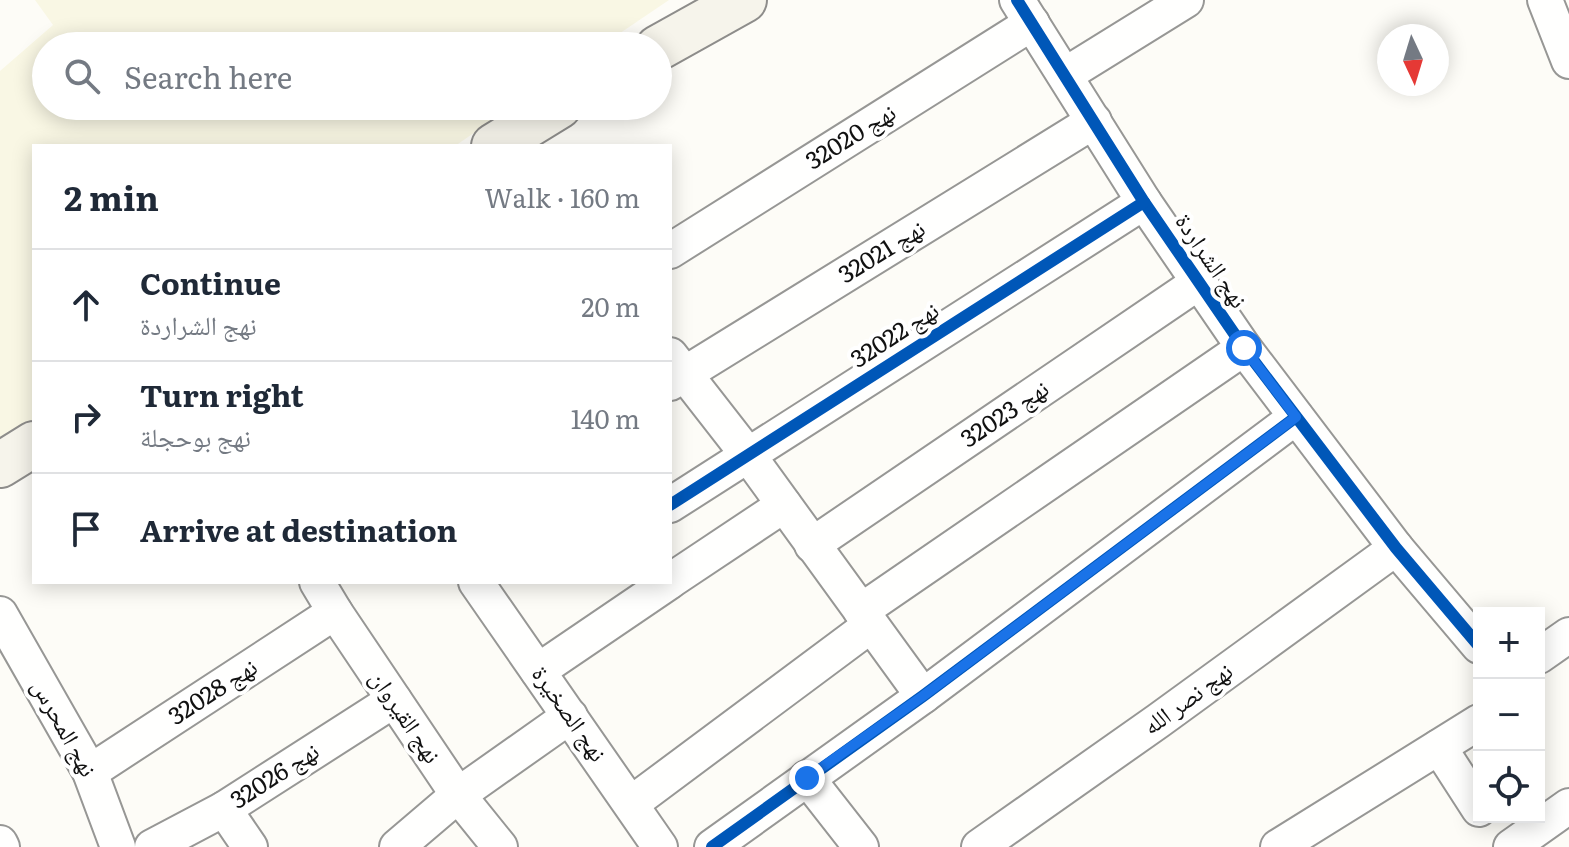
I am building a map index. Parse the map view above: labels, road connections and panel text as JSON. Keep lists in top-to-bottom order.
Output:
{
  "streets": {
    "street": [
      "نهج 32020",
      "نهج 32021",
      "نهج الشراردة",
      "نهج 32022",
      "نهج 32023",
      "نهج 32028",
      "نهج نصر الله",
      "نهج الصخيرة",
      "نهج القيروان",
      "نهج المحرس",
      "نهج 32026"
    ]
  },
  "crossings": [
    ["نهج 32020", "نهج الشراردة"],
    ["نهج 32021", "نهج الشراردة"],
    ["نهج الشراردة", "نهج 32022"],
    ["نهج الشراردة", "نهج 32023"],
    ["نهج الشراردة", "نهج نصر الله"],
    ["نهج 32028", "نهج القيروان"],
    ["نهج 32028", "نهج المحرس"],
    ["نهج القيروان", "نهج 32026"]
  ],
  "north": "bottom",
  "page": {
    "search": "Search here",
    "heading": ["2 min", "Walk · 160 m"],
    "list": [
      ["Continue", "نهج الشراردة", "20 m"],
      ["Turn right", "نهج بوحجلة", "140 m"],
      "Arrive at destination"
    ],
    "map_buttons": ["+", "−"]
  }
}
